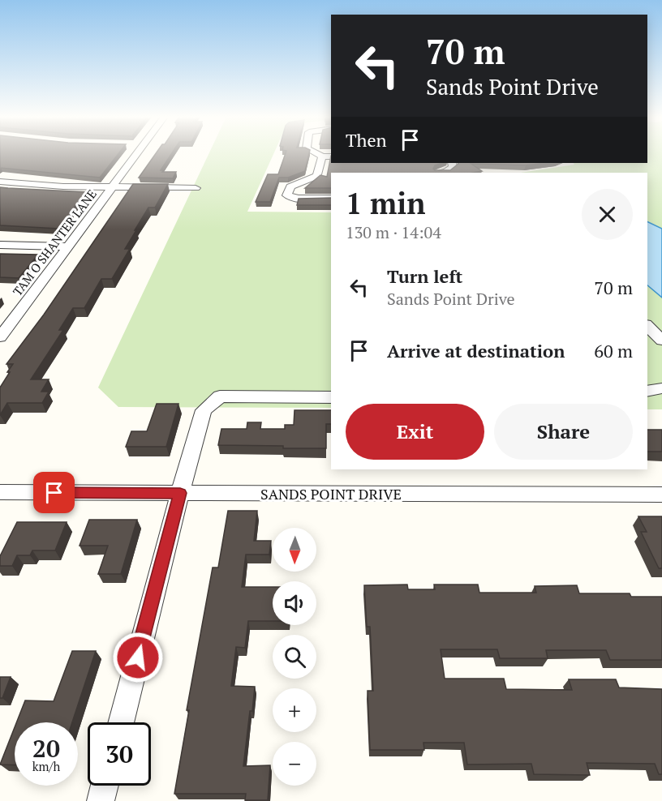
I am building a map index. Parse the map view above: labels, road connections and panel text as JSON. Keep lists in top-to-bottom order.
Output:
{
  "streets": {
    "street": ["TAM O SHANTER LANE", "SANDS POINT DRIVE"]
  },
  "north": "bottom",
  "page": {
    "turn": ["70 m", "Sands Point Drive"],
    "then": "Then",
    "heading": ["1 min", "130 m · 14:04"],
    "list": [
      {
        "name": "Turn left",
        "note": "Sands Point Drive",
        "value": "70 m"
      },
      {
        "name": "Arrive at destination",
        "value": "60 m"
      }
    ],
    "buttons": ["Exit", "Share"],
    "map_buttons": ["+", "−"],
    "speed": "20 km/h",
    "limit": "30"
  }
}
